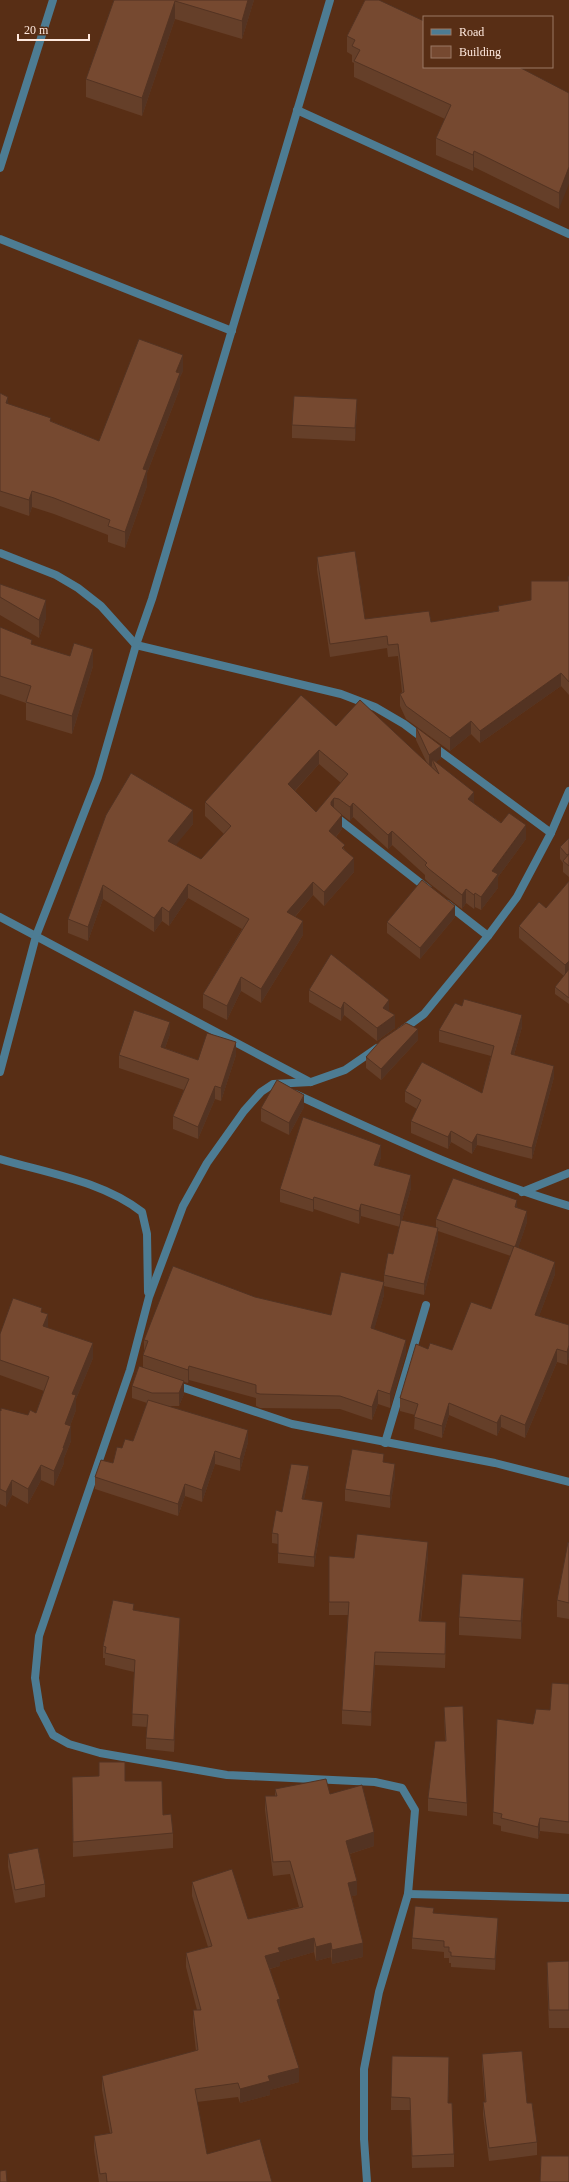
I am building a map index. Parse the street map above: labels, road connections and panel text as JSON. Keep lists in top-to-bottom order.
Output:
{
  "legend": ["Road", "Building"],
  "scale_bar": "20 m"
}
